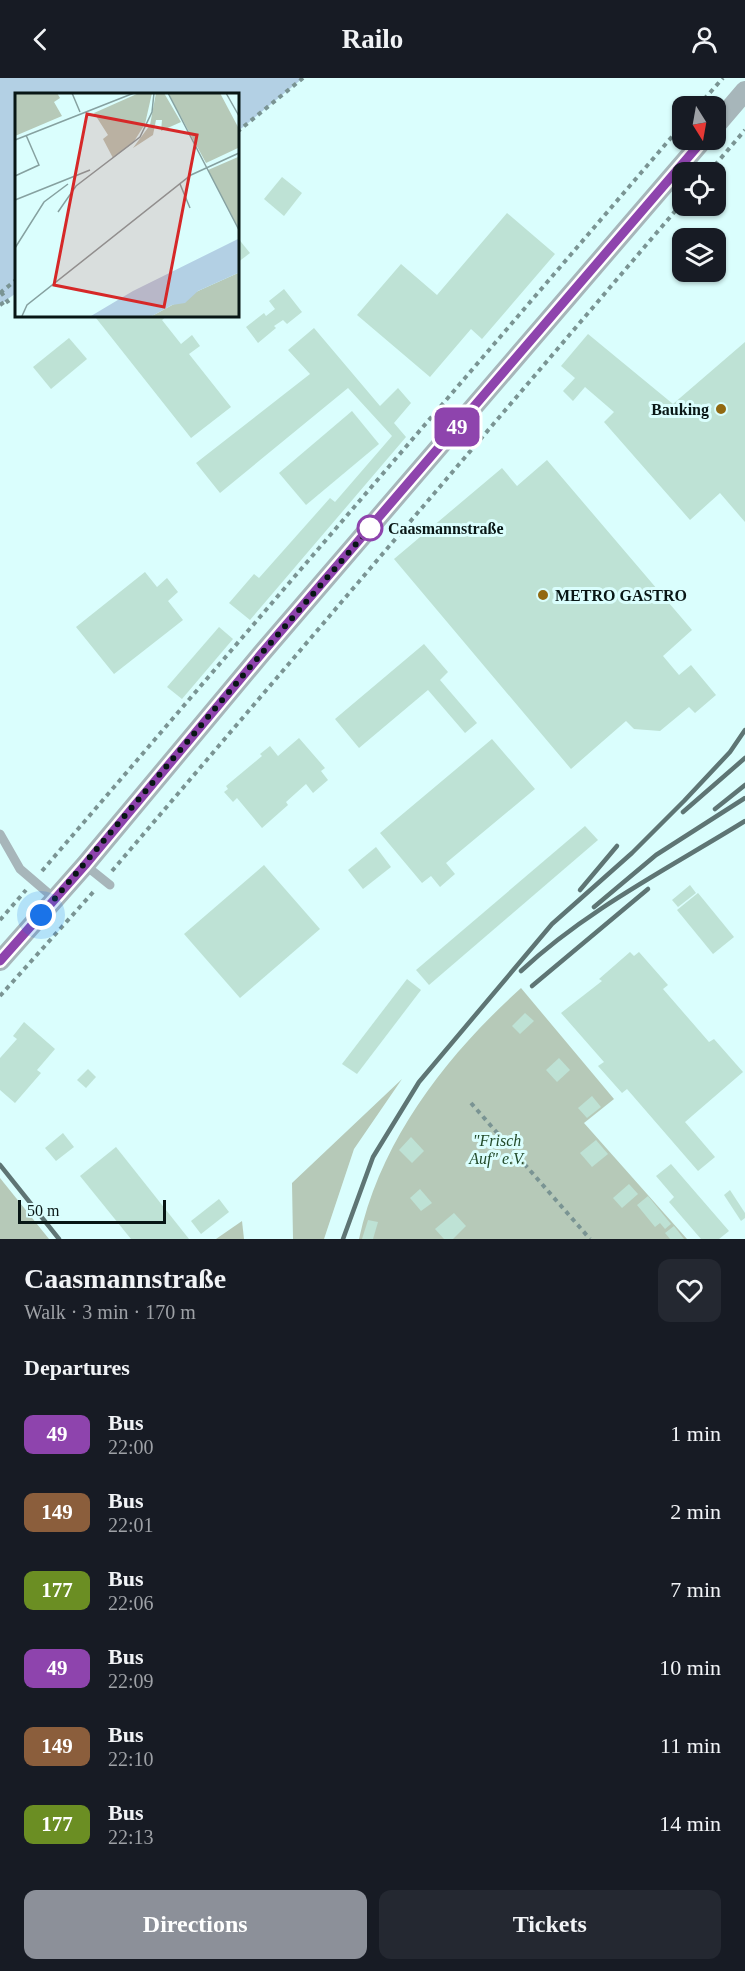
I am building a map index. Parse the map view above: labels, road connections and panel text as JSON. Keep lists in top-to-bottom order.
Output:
{
  "parks": ["\"Frisch Auf\" e.V."],
  "places": ["Bauking", "Caasmannstraße", "METRO GASTRO"],
  "lines": ["bus line 49"],
  "scale_bar": "50 m",
  "north": "bottom",
  "page": {
    "header": "Railo",
    "on_map": "49",
    "scale": "50 m",
    "heading": [
      ["Caasmannstraße", "Walk · 3 min · 170 m"],
      "Departures"
    ],
    "list": [
      {
        "mark": "49",
        "name": "Bus",
        "note": "22:00",
        "value": "1 min"
      },
      {
        "mark": "149",
        "name": "Bus",
        "note": "22:01",
        "value": "2 min"
      },
      {
        "mark": "177",
        "name": "Bus",
        "note": "22:06",
        "value": "7 min"
      },
      {
        "mark": "49",
        "name": "Bus",
        "note": "22:09",
        "value": "10 min"
      },
      {
        "mark": "149",
        "name": "Bus",
        "note": "22:10",
        "value": "11 min"
      },
      {
        "mark": "177",
        "name": "Bus",
        "note": "22:13",
        "value": "14 min"
      }
    ],
    "buttons": ["Directions", "Tickets"]
  }
}
